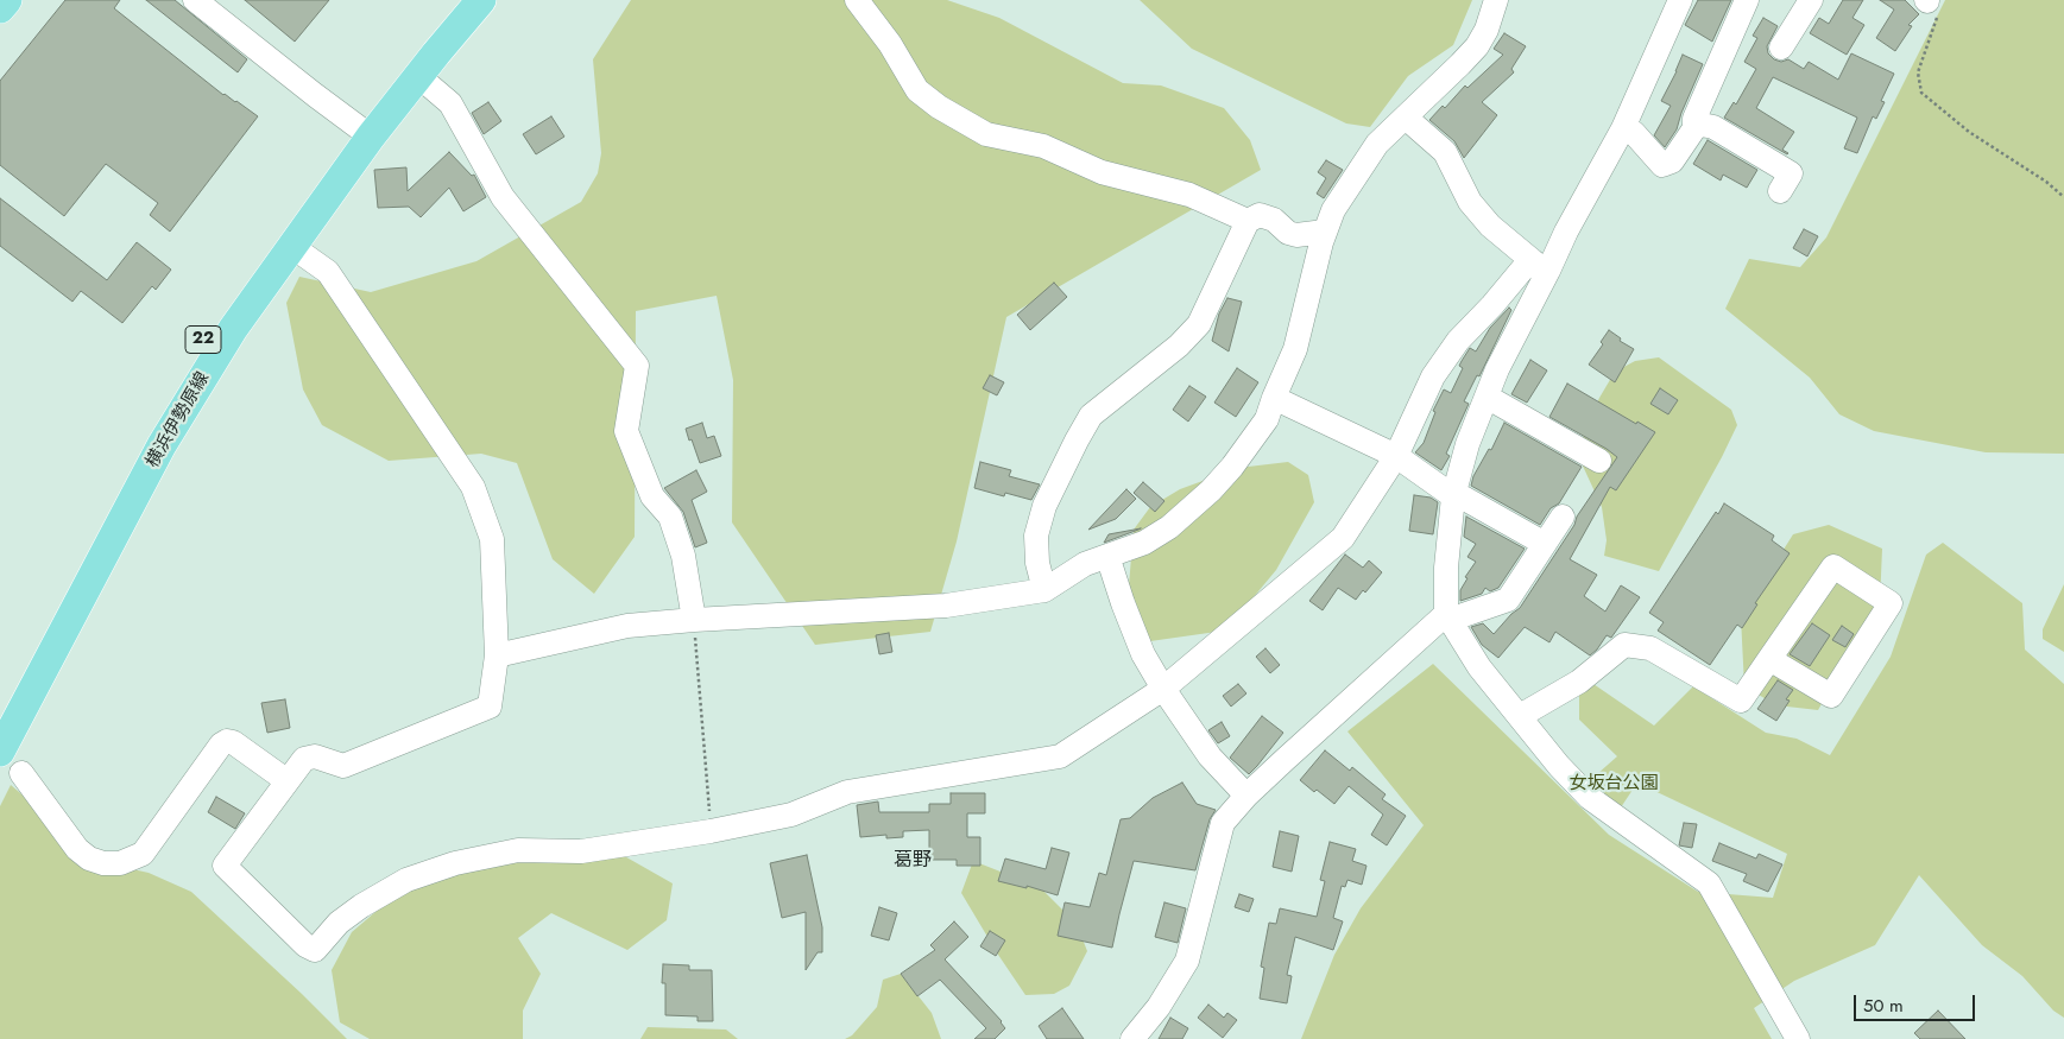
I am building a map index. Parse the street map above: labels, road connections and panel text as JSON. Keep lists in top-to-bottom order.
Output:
{
  "streets": {
    "main road": ["22", "横浜伊勢原線"]
  },
  "districts": ["葛野"],
  "parks": ["女坂台公園"],
  "scale_bar": "50 m"
}
